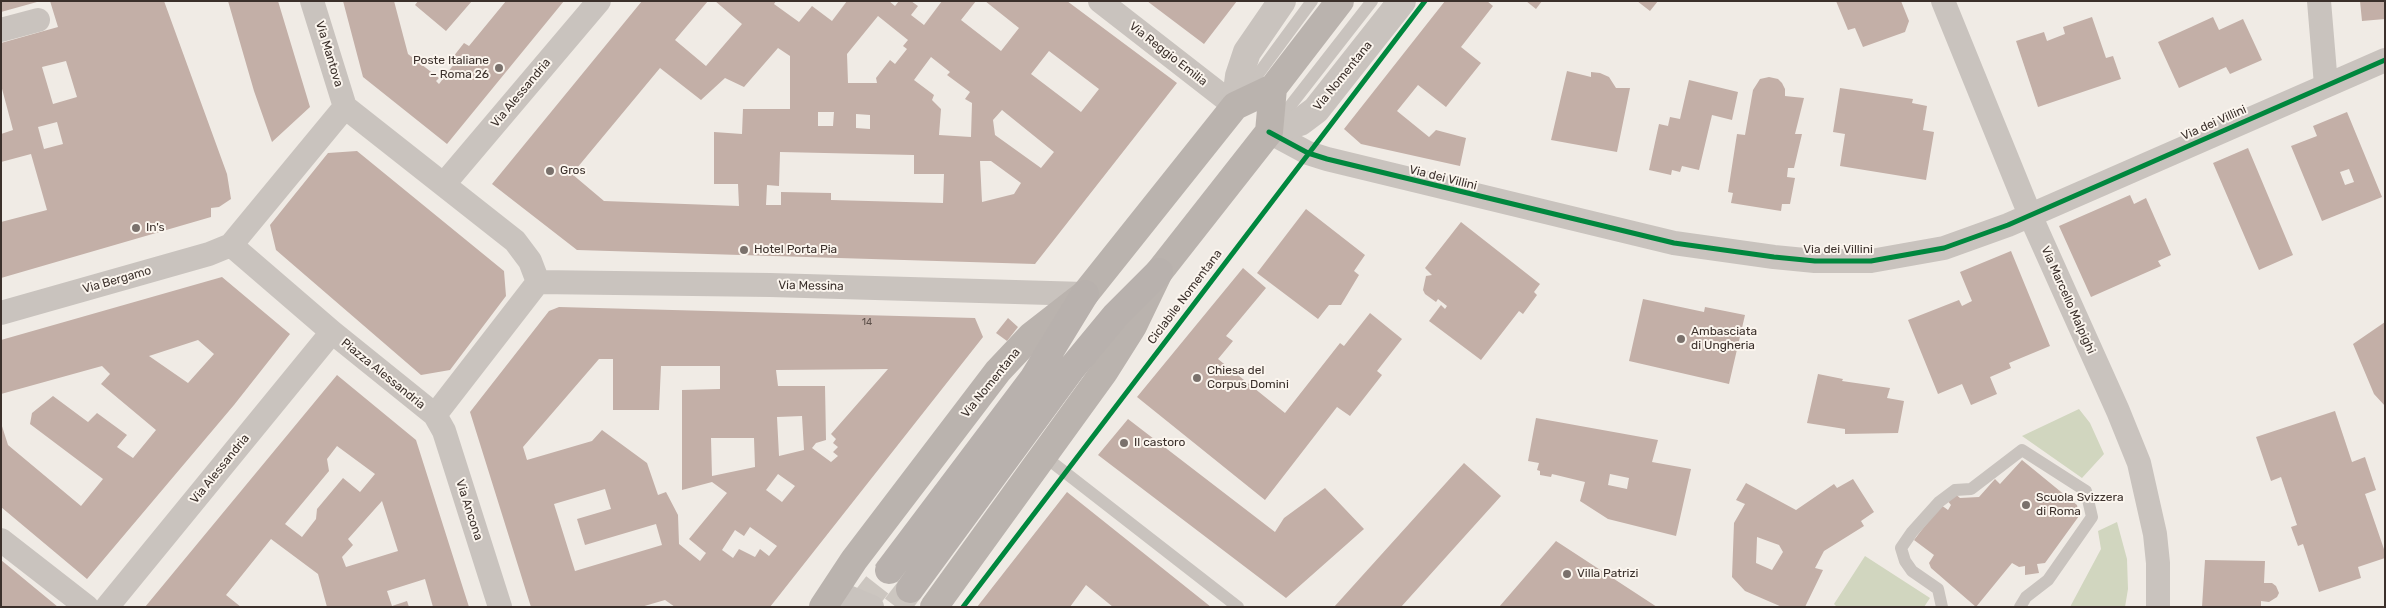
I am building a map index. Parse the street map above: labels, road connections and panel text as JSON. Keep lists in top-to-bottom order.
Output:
{
  "streets": {
    "main road": ["Via Nomentana"],
    "street": [
      "Via Mantova",
      "Via Reggio Emilia",
      "Via Alessandria",
      "Via dei Villini",
      "Via Bergamo",
      "Via Messina",
      "Via Marcello Malpighi",
      "Piazza Alessandria",
      "Via Ancona"
    ],
    "cycle path": ["Ciclabile Nomentana"]
  },
  "crossings": [
    ["Via Reggio Emilia", "Via Nomentana"],
    ["Via Nomentana", "Via dei Villini"],
    ["Via Nomentana", "Via Messina"],
    ["Via Alessandria", "Piazza Alessandria"],
    ["Via dei Villini", "Via Marcello Malpighi"],
    ["Via Bergamo", "Piazza Alessandria"],
    ["Via Messina", "Piazza Alessandria"],
    ["Piazza Alessandria", "Via Ancona"]
  ],
  "places": [
    "Poste Italiane – Roma 26",
    "Gros",
    "In's",
    "Hotel Porta Pia",
    "Ambasciata di Ungheria",
    "Chiesa del Corpus Domini",
    "Il castoro",
    "Scuola Svizzera di Roma",
    "Villa Patrizi"
  ],
  "house_numbers": ["14"]
}
